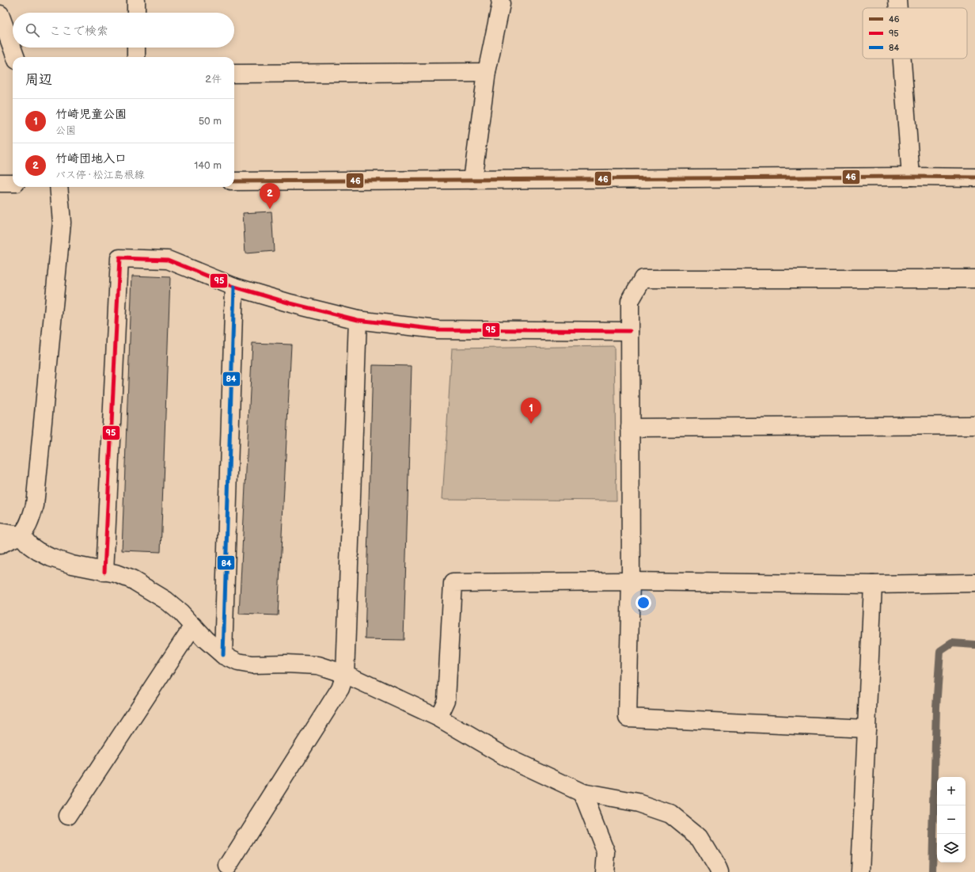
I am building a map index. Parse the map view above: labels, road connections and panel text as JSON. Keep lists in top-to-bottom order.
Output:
{
  "lines": ["transit line 46", "transit line 95", "transit line 84"],
  "legend": ["46", "95", "84"],
  "page": {
    "search": "ここで検索",
    "heading": ["周辺", "2件"],
    "list": [
      {
        "mark": "1",
        "name": "竹崎児童公園",
        "note": "公園",
        "value": "50 m"
      },
      {
        "mark": "2",
        "name": "竹崎団地入口",
        "note": "バス停 · 松江島根線",
        "value": "140 m"
      }
    ],
    "pins": ["2", "1"],
    "map_buttons": ["+", "−"]
  }
}
